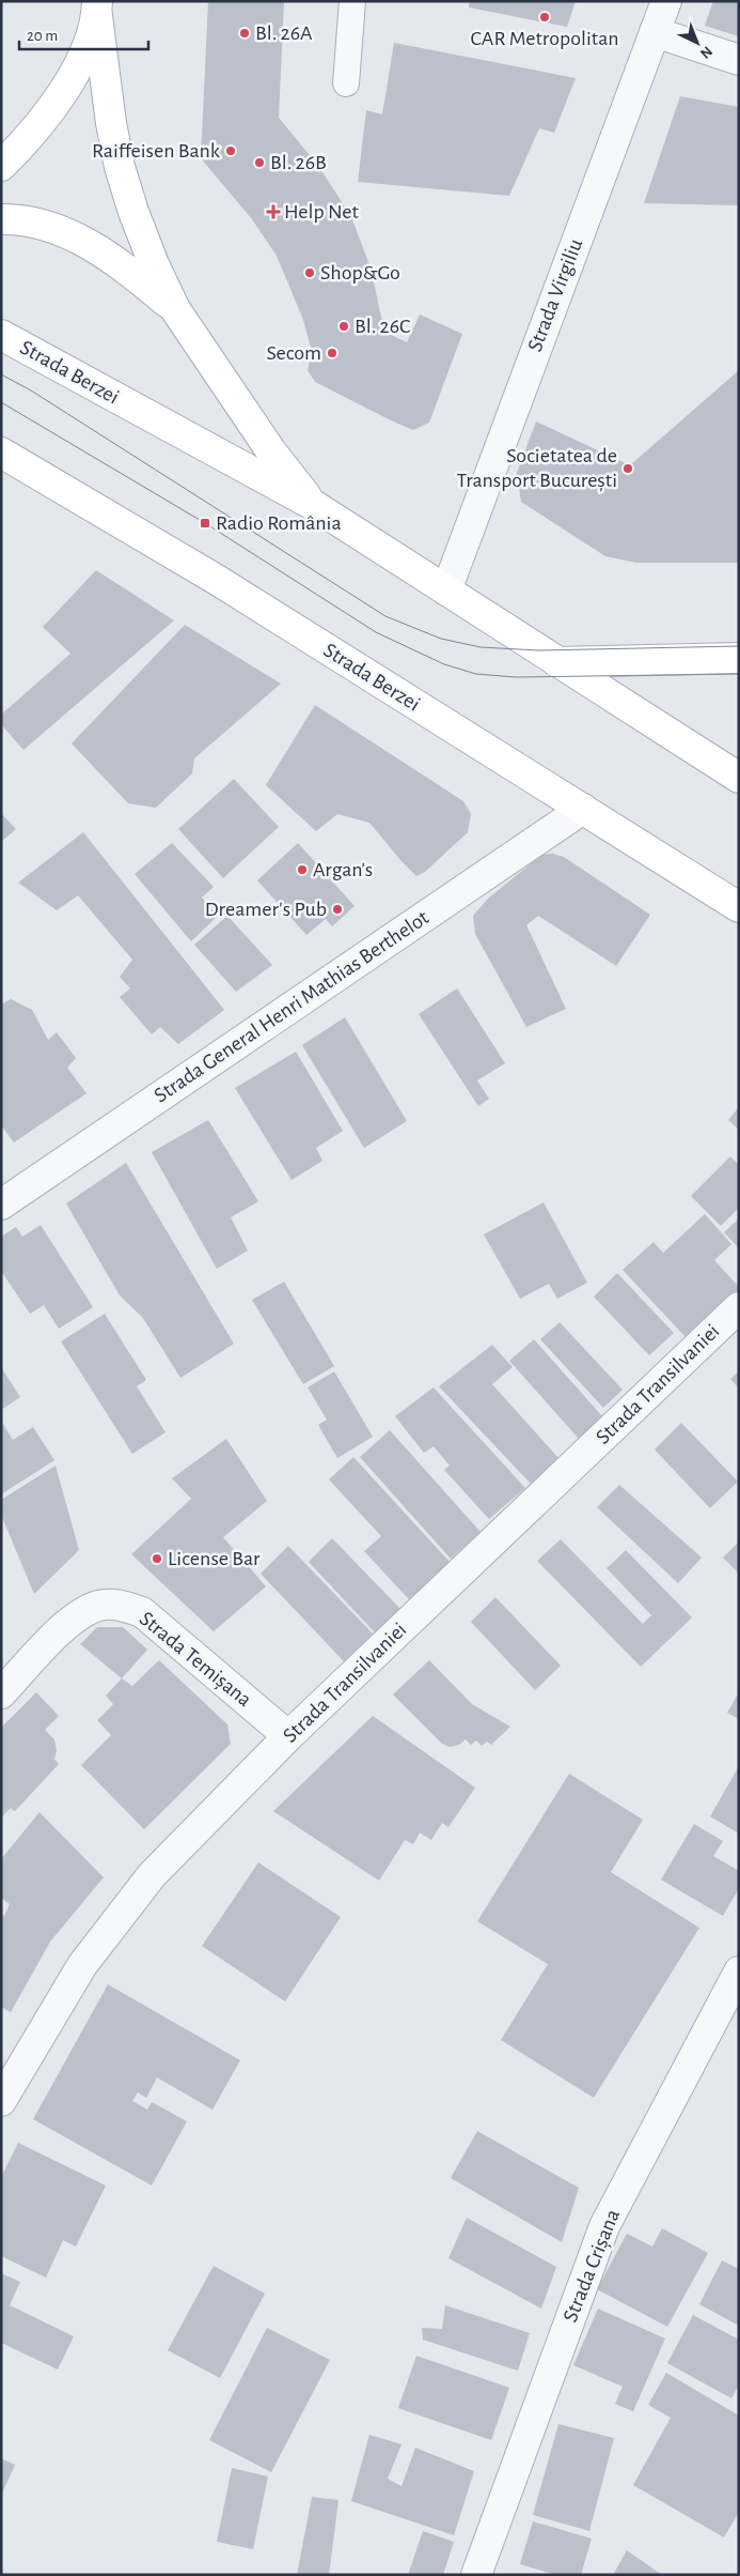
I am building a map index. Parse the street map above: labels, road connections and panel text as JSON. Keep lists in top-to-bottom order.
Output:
{
  "streets": {
    "main road": ["Strada Berzei"],
    "street": [
      "Strada Virgiliu",
      "Strada General Henri Mathias Berthelot",
      "Strada Transilvaniei",
      "Strada Temișana",
      "Strada Crișana"
    ]
  },
  "crossings": [
    ["Strada Virgiliu", "Strada Berzei"],
    ["Strada Berzei", "Strada General Henri Mathias Berthelot"],
    ["Strada Transilvaniei", "Strada Temișana"]
  ],
  "places": {
    "other": [
      "CAR Metropolitan",
      "Bl. 26A",
      "Raiffeisen Bank",
      "Bl. 26B",
      "Shop&Go",
      "Bl. 26C",
      "Secom",
      "Societatea de Transport București",
      "Argan's",
      "Dreamer's Pub",
      "License Bar"
    ],
    "health": ["Help Net"],
    "transit": ["Radio România"]
  },
  "scale_bar": "20 m",
  "north": "bottom right"
}
